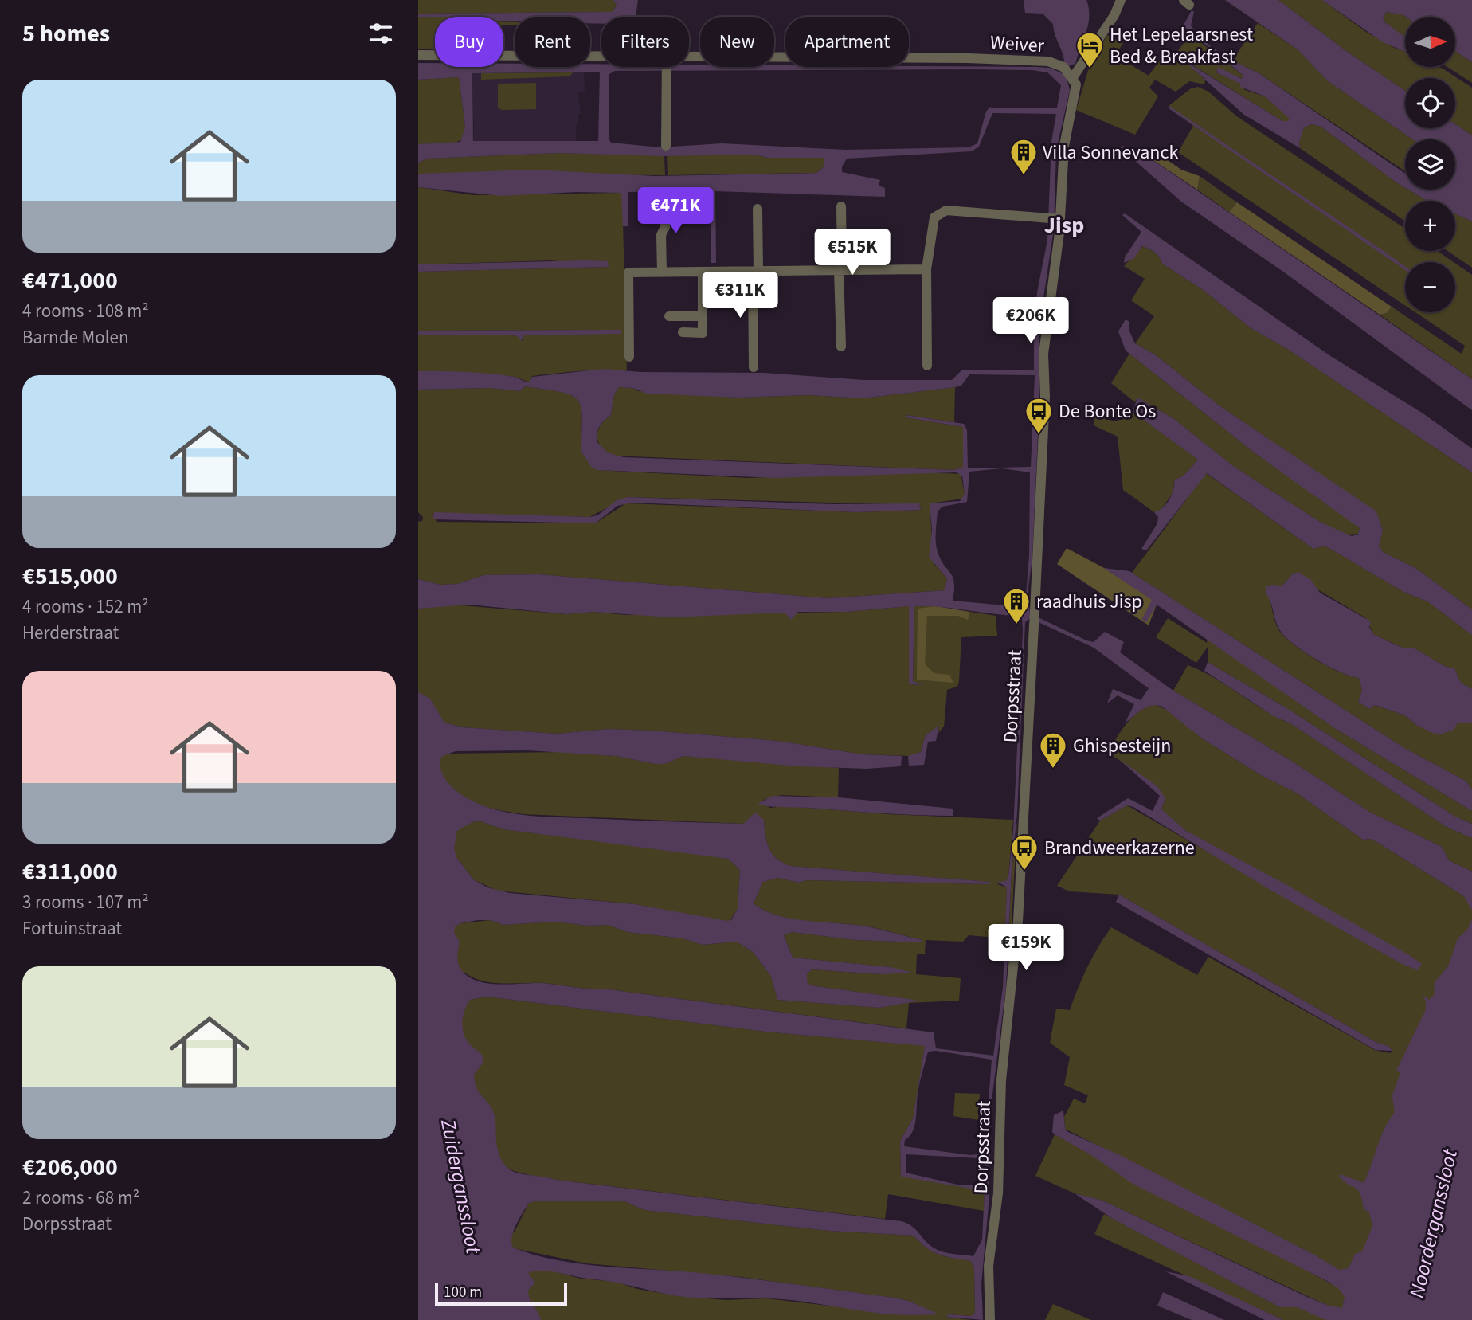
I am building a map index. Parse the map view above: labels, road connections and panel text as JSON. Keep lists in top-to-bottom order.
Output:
{
  "streets": {
    "street": ["Weiver", "Dorpsstraat"]
  },
  "crossings": [
    ["Weiver", "Dorpsstraat"]
  ],
  "districts": ["Jisp"],
  "water": ["Zuiderganssloot", "Noorderganssloot"],
  "places": {
    "hotel": ["Het Lepelaarsnest Bed & Breakfast"],
    "building": ["Villa Sonnevanck", "raadhuis Jisp", "Ghispesteijn"],
    "bus stop": ["De Bonte Os", "Brandweerkazerne"]
  },
  "scale_bar": "100 m",
  "north": "right",
  "page": {
    "heading": "5 homes",
    "map_buttons": ["+", "−"],
    "chip": [
      "Buy",
      "Rent",
      "Filters",
      "New",
      "Apartment"
    ],
    "list": [
      {
        "name": "€471,000",
        "note": "4 rooms · 108 m² · Barnde Molen"
      },
      {
        "name": "€515,000",
        "note": "4 rooms · 152 m² · Herderstraat"
      },
      {
        "name": "€311,000",
        "note": "3 rooms · 107 m² · Fortuinstraat"
      },
      {
        "name": "€206,000",
        "note": "2 rooms · 68 m² · Dorpsstraat"
      }
    ],
    "price": [
      "€471K",
      "€515K",
      "€311K",
      "€206K",
      "€159K"
    ],
    "scale": "100 m"
  }
}
